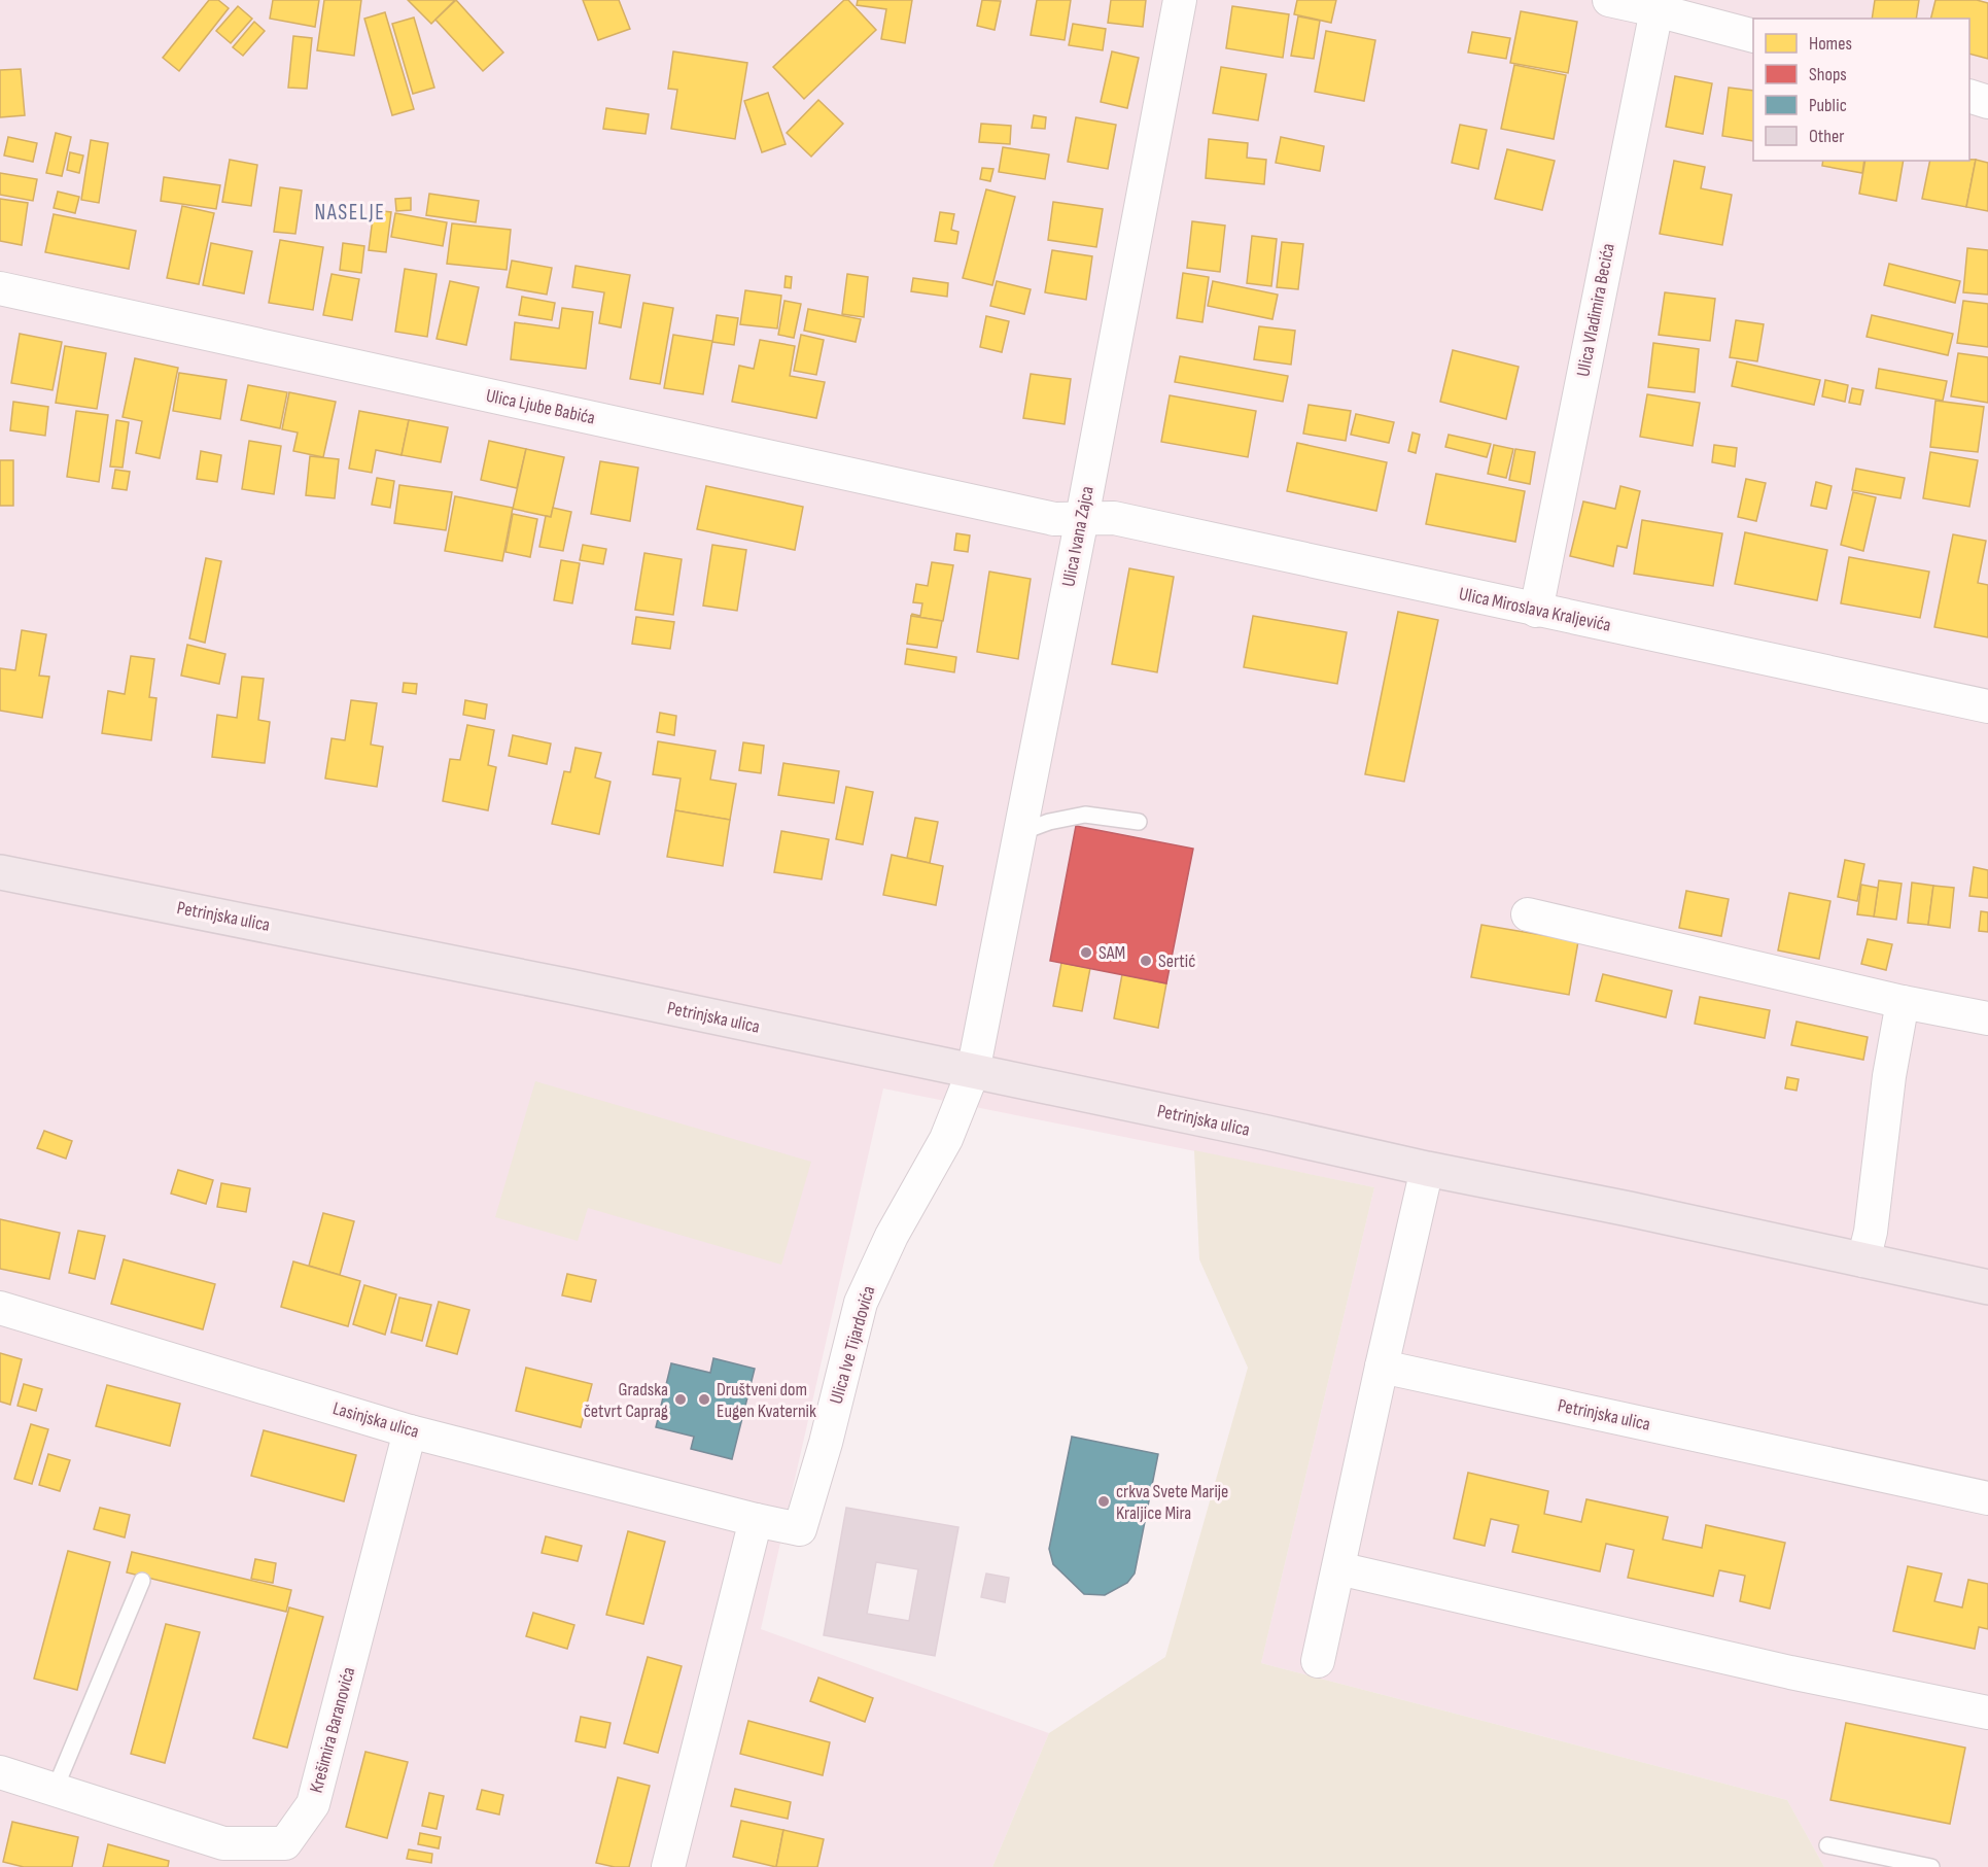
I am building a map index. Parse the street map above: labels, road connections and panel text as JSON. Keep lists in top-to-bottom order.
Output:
{
  "streets": {
    "main road": ["Petrinjska ulica"],
    "street": [
      "Ulica Vladimira Becića",
      "Ulica Ljube Babića",
      "Ulica Ivana Zajca",
      "Ulica Miroslava Kraljevića",
      "Ulica Ive Tijardovića",
      "Lasinjska ulica",
      "Krešimira Baranovića"
    ]
  },
  "crossings": [
    ["Ulica Vladimira Becića", "Ulica Miroslava Kraljevića"],
    ["Ulica Ljube Babića", "Ulica Ivana Zajca"],
    ["Ulica Ljube Babića", "Ulica Miroslava Kraljevića"],
    ["Ulica Ivana Zajca", "Ulica Miroslava Kraljevića"],
    ["Ulica Ivana Zajca", "Petrinjska ulica"],
    ["Ulica Ivana Zajca", "Ulica Ive Tijardovića"],
    ["Petrinjska ulica", "Ulica Ive Tijardovića"],
    ["Ulica Ive Tijardovića", "Lasinjska ulica"],
    ["Lasinjska ulica", "Krešimira Baranovića"]
  ],
  "districts": ["NASELJE"],
  "places": [
    "SAM",
    "Sertić",
    "Gradska četvrt Caprag",
    "Društveni dom Eugen Kvaternik",
    "crkva Svete Marije Kraljice Mira"
  ],
  "legend": [
    "Homes",
    "Shops",
    "Public",
    "Other"
  ]
}
